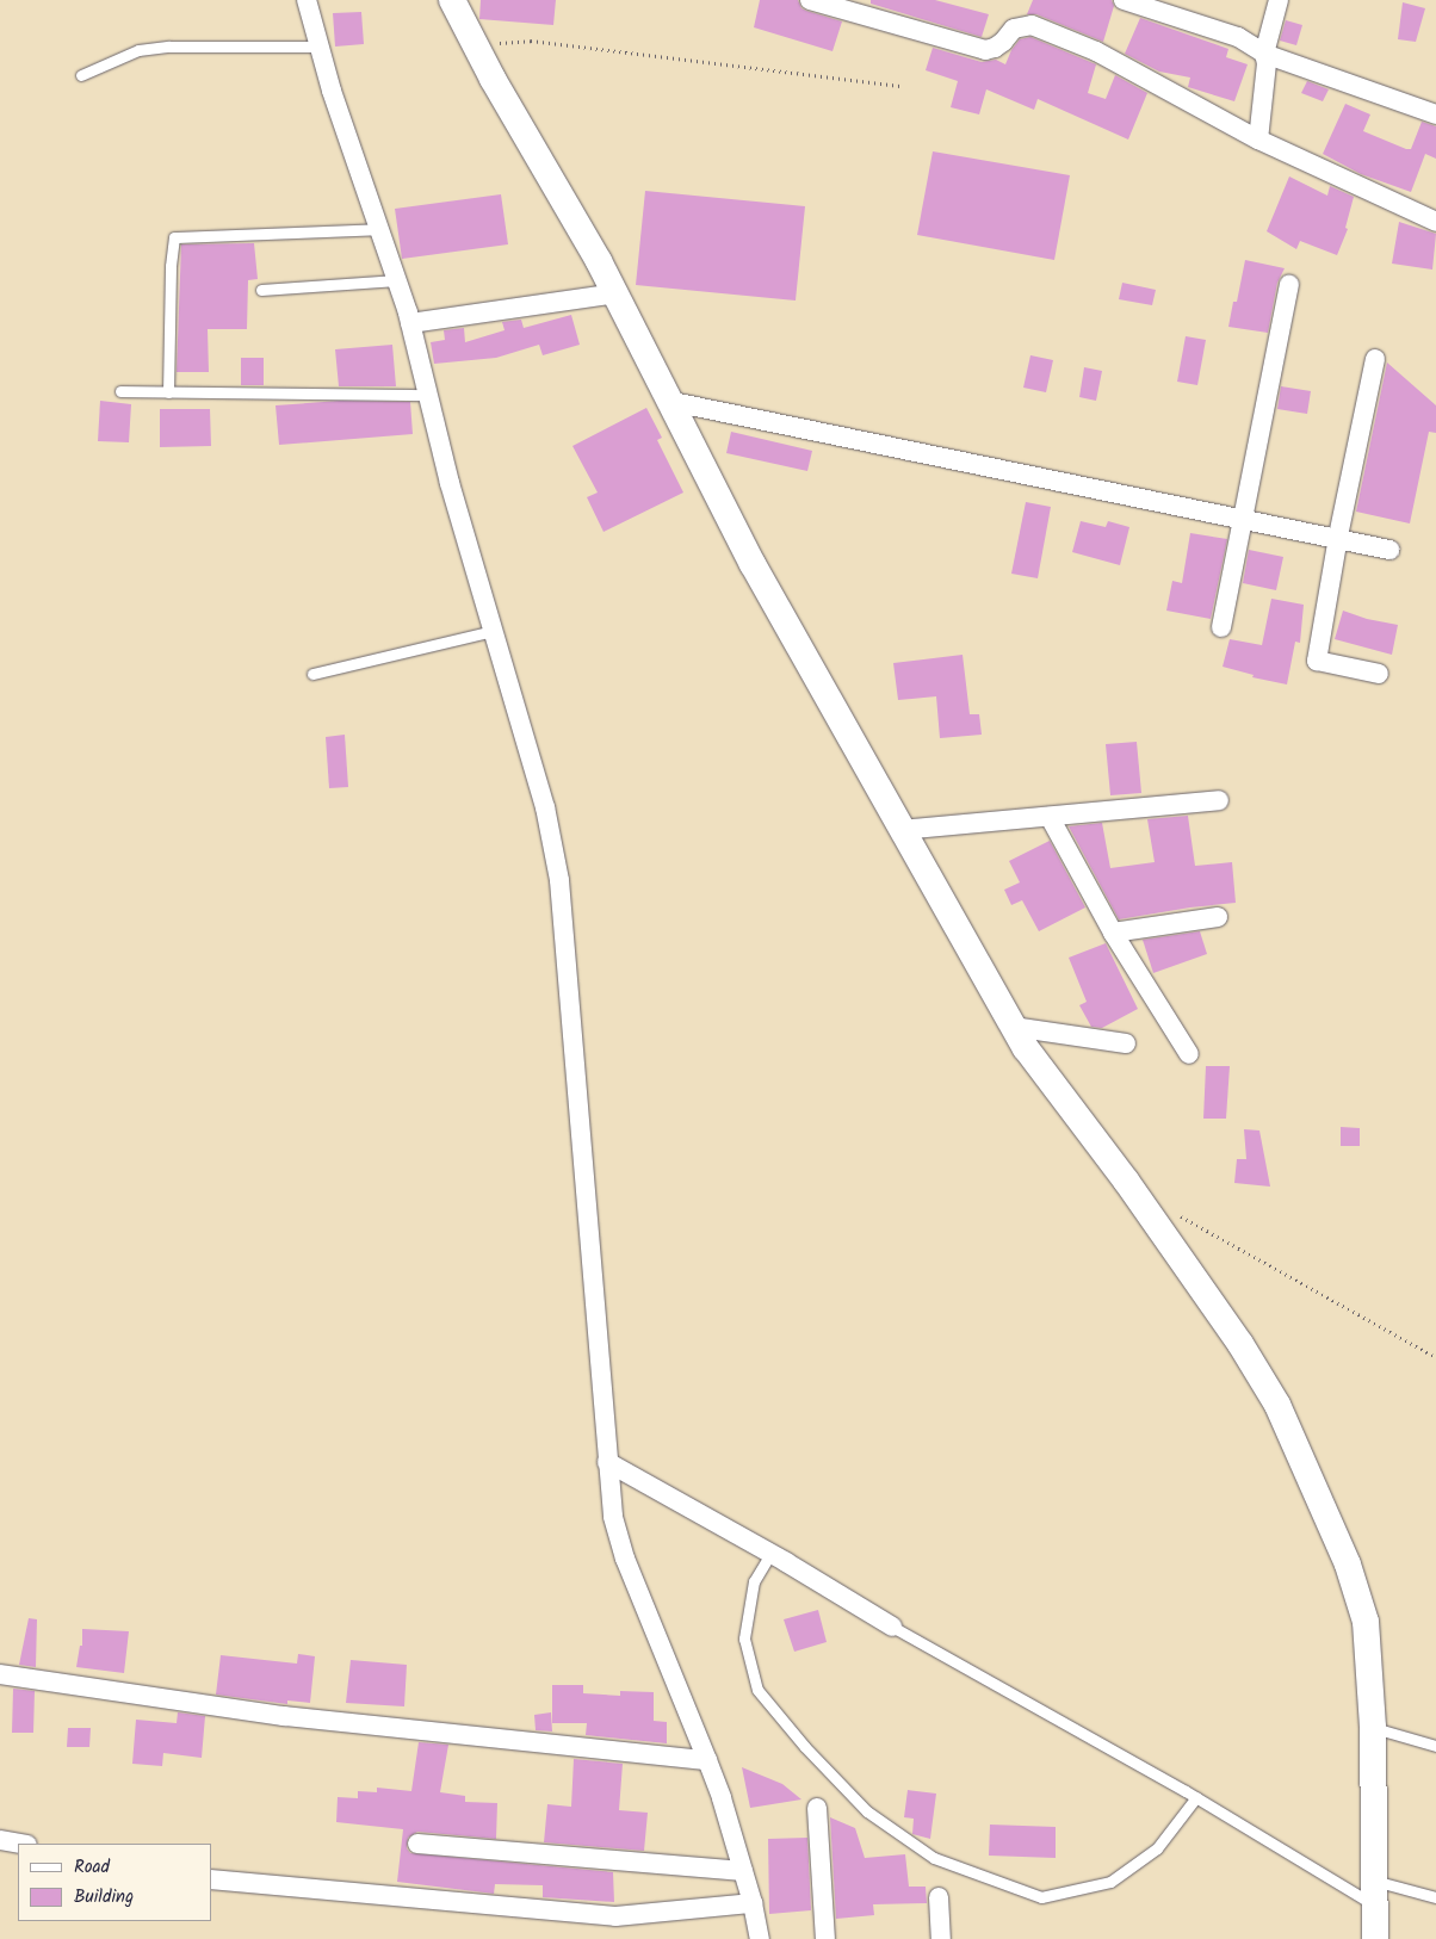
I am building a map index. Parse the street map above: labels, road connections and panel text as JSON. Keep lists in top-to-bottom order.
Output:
{
  "legend": ["Road", "Building"]
}
